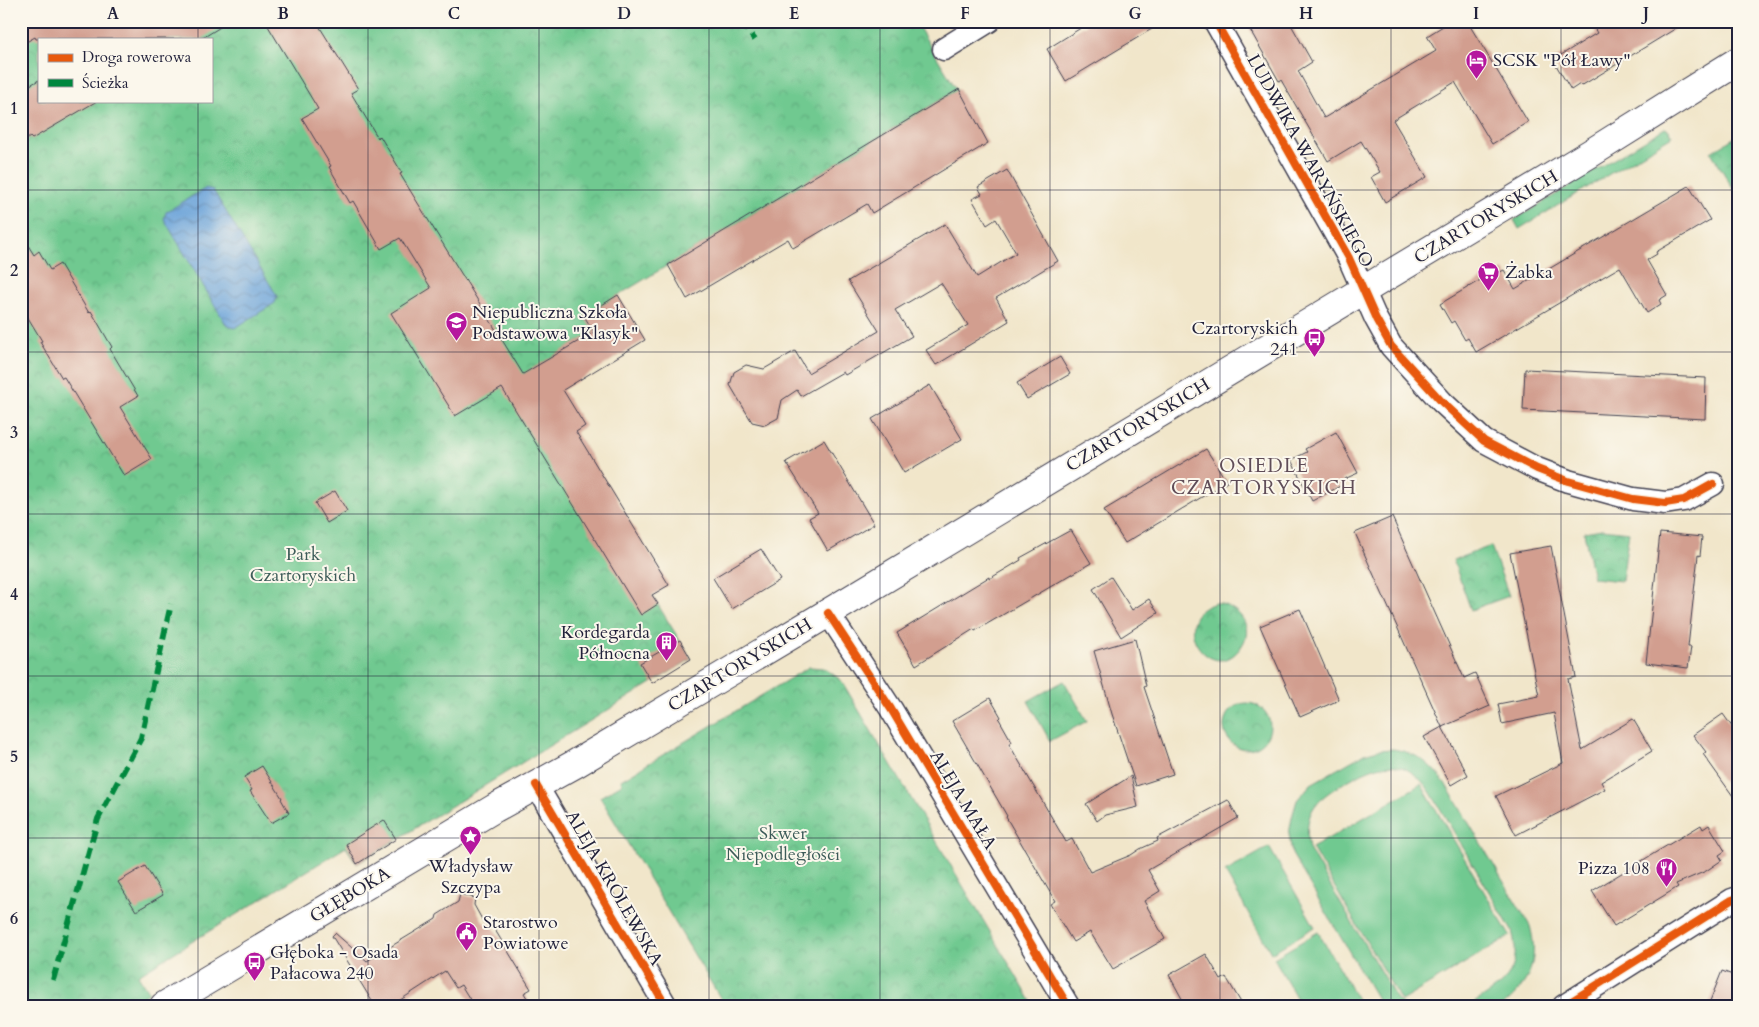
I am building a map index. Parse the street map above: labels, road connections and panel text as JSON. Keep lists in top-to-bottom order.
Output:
{
  "streets": {
    "main road": ["CZARTORYSKICH", "GŁĘBOKA"],
    "street": ["LUDWIKA WARYŃSKIEGO", "ALEJA MAŁA", "ALEJA KRÓLEWSKA"]
  },
  "crossings": [
    ["LUDWIKA WARYŃSKIEGO", "CZARTORYSKICH"],
    ["CZARTORYSKICH", "ALEJA MAŁA"],
    ["CZARTORYSKICH", "ALEJA KRÓLEWSKA"],
    ["CZARTORYSKICH", "GŁĘBOKA"],
    ["ALEJA KRÓLEWSKA", "GŁĘBOKA"]
  ],
  "districts": ["OSIEDLE CZARTORYSKICH"],
  "parks": ["Park Czartoryskich", "Skwer Niepodległości"],
  "places": {
    "hotel": ["SCSK \"Pół Ławy\""],
    "supermarket": ["Żabka"],
    "school or university": ["Niepubliczna Szkoła Podstawowa \"Klasyk\""],
    "bus stop": ["Czartoryskich 241", "Głęboka - Osada Pałacowa 240"],
    "building": ["Kordegarda Północna"],
    "place": ["Władysław Szczypa"],
    "restaurant": ["Pizza 108"],
    "public building": ["Starostwo Powiatowe"]
  },
  "legend": ["Droga rowerowa", "Ścieżka"],
  "grid": {
    "columns": [
      "A",
      "B",
      "C",
      "D",
      "E",
      "F",
      "G",
      "H",
      "I",
      "J"
    ],
    "rows": [
      "1",
      "2",
      "3",
      "4",
      "5",
      "6"
    ]
  }
}
